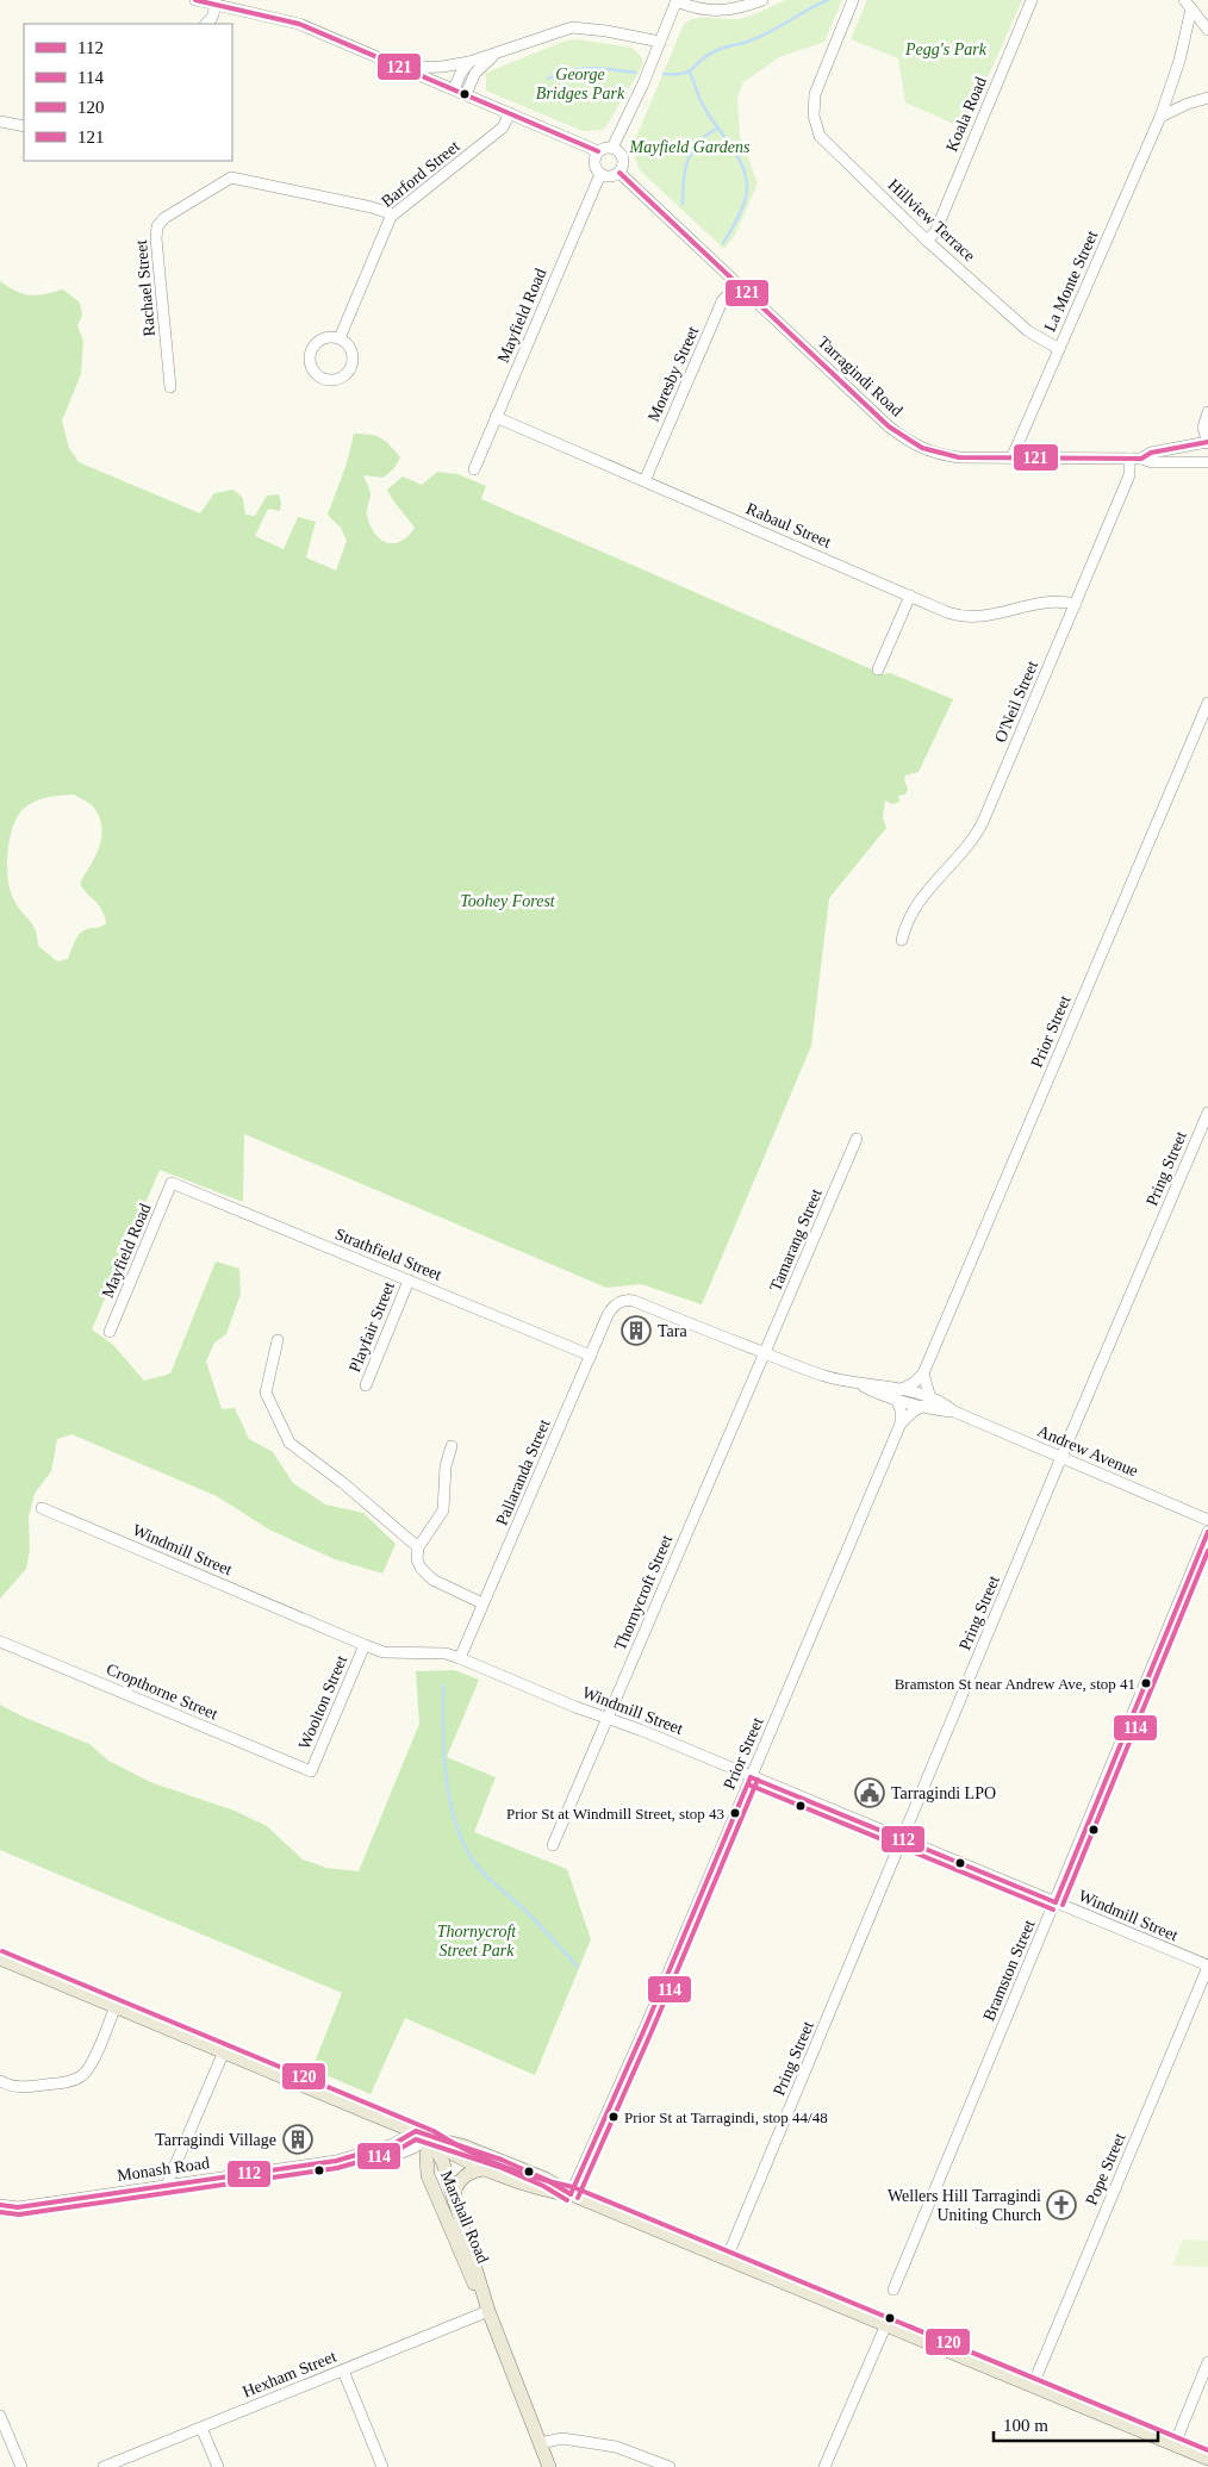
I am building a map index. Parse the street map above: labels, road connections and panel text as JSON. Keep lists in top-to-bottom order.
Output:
{
  "streets": {
    "main road": ["Marshall Road"],
    "street": [
      "Koala Road",
      "Barford Street",
      "Hillview Terrace",
      "La Monte Street",
      "Rachael Street",
      "Mayfield Road",
      "Moresby Street",
      "Tarragindi Road",
      "Rabaul Street",
      "O'Neil Street",
      "Prior Street",
      "Pring Street",
      "Tamarang Street",
      "Strathfield Street",
      "Playfair Street",
      "Andrew Avenue",
      "Pallaranda Street",
      "Windmill Street",
      "Thornycroft Street",
      "Cropthorne Street",
      "Woolton Street",
      "Bramston Street",
      "Monash Road",
      "Pope Street",
      "Hexham Street"
    ]
  },
  "crossings": [
    ["Koala Road", "Hillview Terrace"],
    ["Barford Street", "Rachael Street"],
    ["Hillview Terrace", "La Monte Street"],
    ["La Monte Street", "Tarragindi Road"],
    ["Mayfield Road", "Tarragindi Road"],
    ["Mayfield Road", "Rabaul Street"],
    ["Mayfield Road", "Strathfield Street"],
    ["Moresby Street", "Tarragindi Road"],
    ["Moresby Street", "Rabaul Street"],
    ["Tarragindi Road", "O'Neil Street"],
    ["Rabaul Street", "O'Neil Street"],
    ["Prior Street", "Andrew Avenue"],
    ["Prior Street", "Windmill Street"],
    ["Pring Street", "Andrew Avenue"],
    ["Pring Street", "Windmill Street"],
    ["Tamarang Street", "Andrew Avenue"],
    ["Tamarang Street", "Thornycroft Street"],
    ["Strathfield Street", "Playfair Street"],
    ["Strathfield Street", "Pallaranda Street"],
    ["Andrew Avenue", "Pallaranda Street"],
    ["Andrew Avenue", "Thornycroft Street"],
    ["Pallaranda Street", "Windmill Street"],
    ["Windmill Street", "Thornycroft Street"],
    ["Windmill Street", "Woolton Street"],
    ["Windmill Street", "Bramston Street"],
    ["Windmill Street", "Pope Street"],
    ["Cropthorne Street", "Woolton Street"],
    ["Monash Road", "Marshall Road"],
    ["Marshall Road", "Hexham Street"]
  ],
  "parks": [
    "Pegg's Park",
    "George Bridges Park",
    "Mayfield Gardens",
    "Toohey Forest",
    "Thornycroft Street Park"
  ],
  "places": {
    "building": ["Tara", "Tarragindi Village"],
    "other": ["Bramston St near Andrew Ave, stop 41", "Prior St at Windmill Street, stop 43", "Prior St at Tarragindi, stop 44/48"],
    "public building": ["Tarragindi LPO"],
    "church": ["Wellers Hill Tarragindi Uniting Church"]
  },
  "lines": [
    "transit line 121",
    "transit line 112",
    "transit line 114",
    "transit line 120"
  ],
  "legend": [
    "112",
    "114",
    "120",
    "121"
  ],
  "scale_bar": "100 m"
}
